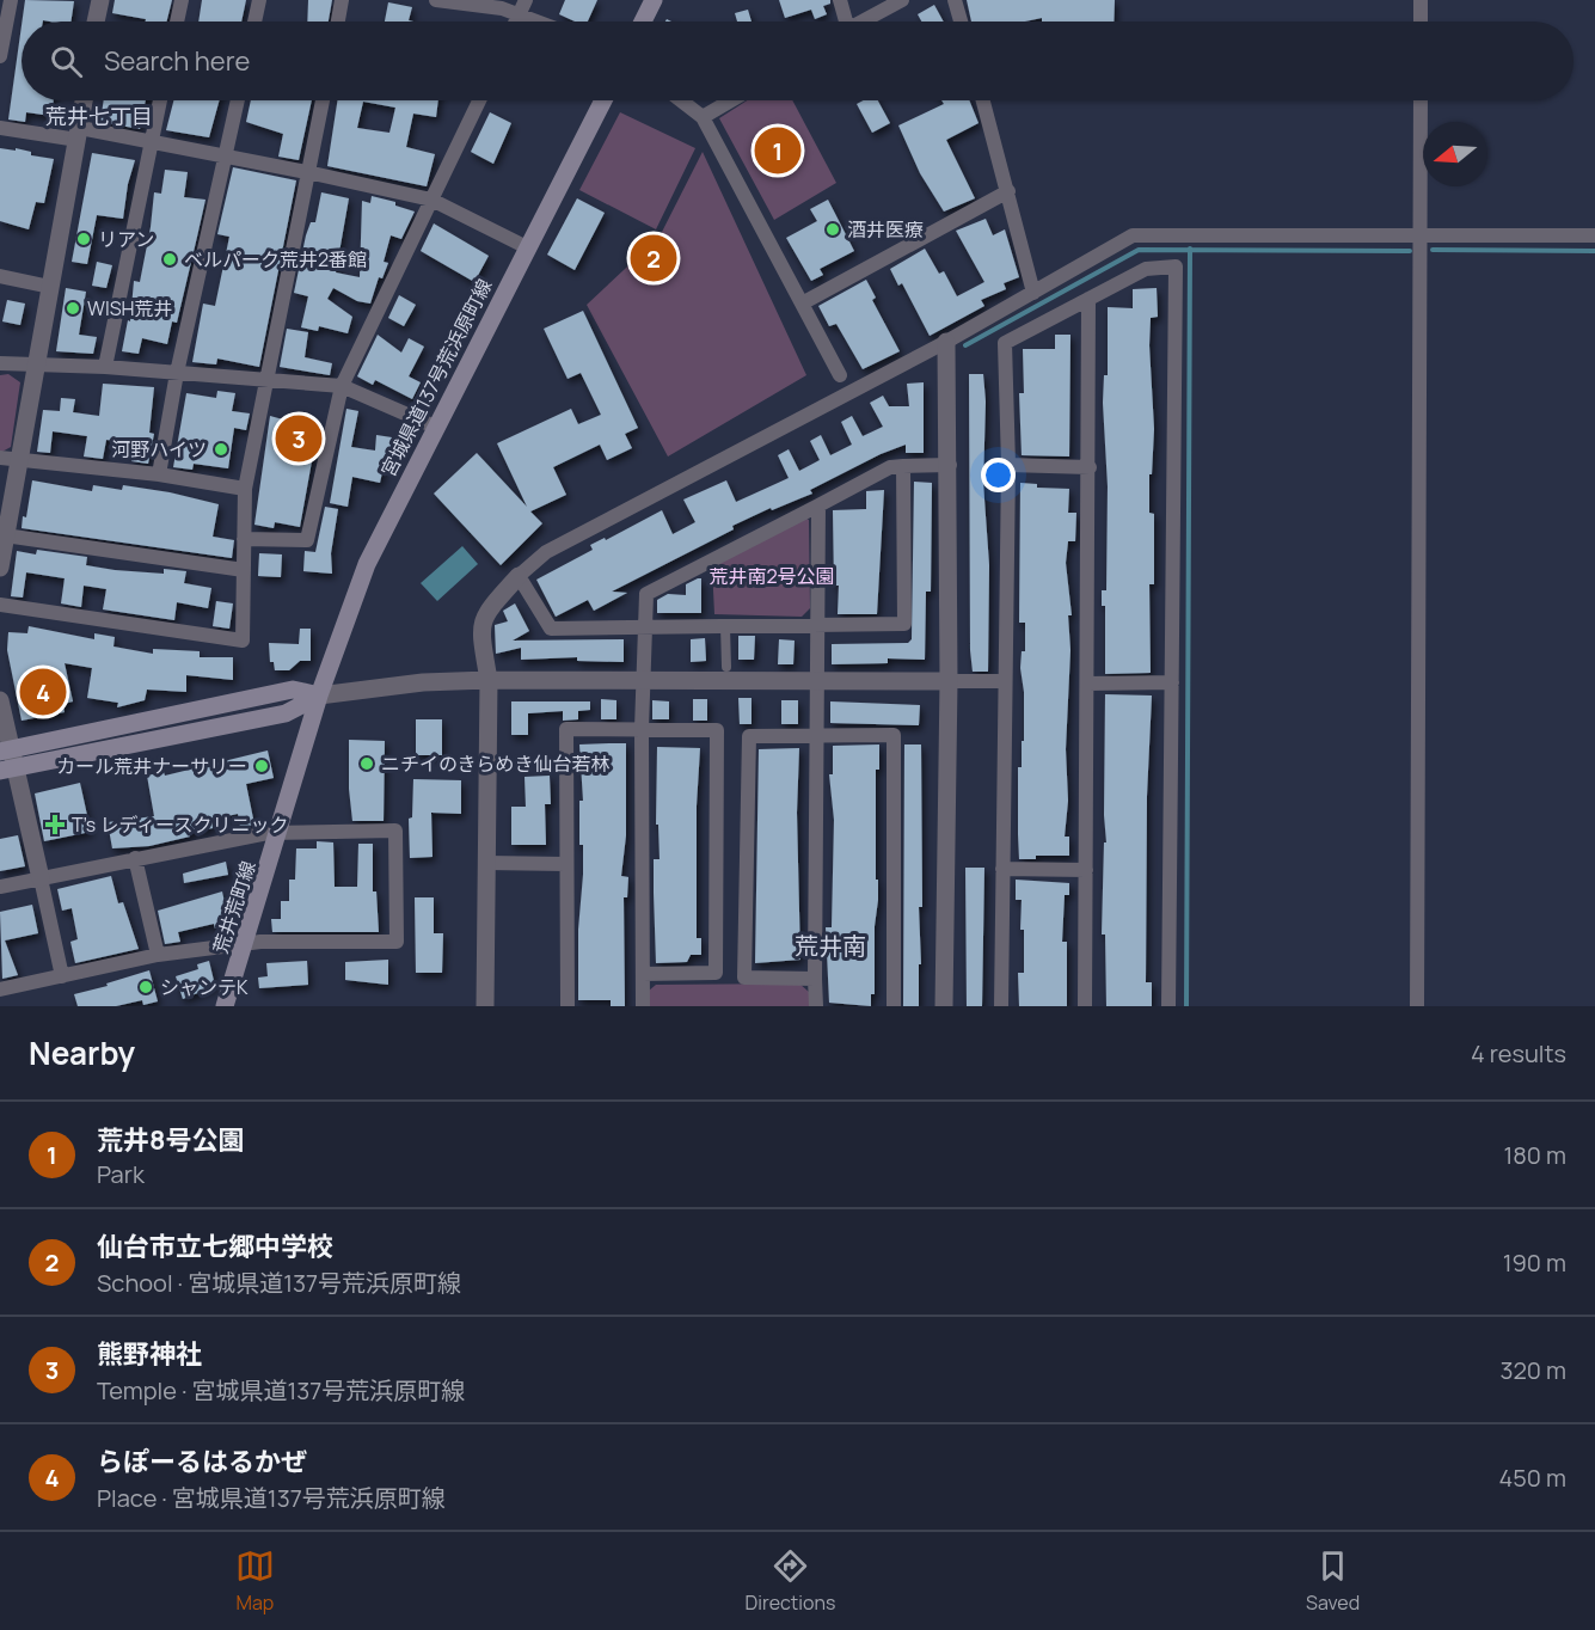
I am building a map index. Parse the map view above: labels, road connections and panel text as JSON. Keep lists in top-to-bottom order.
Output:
{
  "streets": {
    "main road": ["宮城県道137号荒浜原町線", "荒井荒町線"]
  },
  "crossings": [
    ["宮城県道137号荒浜原町線", "荒井荒町線"]
  ],
  "districts": ["荒井七丁目", "荒井南"],
  "parks": ["荒井南2号公園"],
  "places": {
    "other": [
      "酒井医療",
      "リアン",
      "ベルパーク荒井2番館",
      "WISH荒井",
      "河野ハイツ",
      "ニチイのきらめき仙台若林",
      "カール荒井ナーサリー",
      "シャンテK"
    ],
    "health": ["T's レディースクリニック"]
  },
  "north": "left",
  "page": {
    "search": "Search here",
    "pins": [
      "1",
      "2",
      "3",
      "4"
    ],
    "heading": ["Nearby", "4 results"],
    "list": [
      {
        "mark": "1",
        "name": "荒井8号公園",
        "note": "Park",
        "value": "180 m"
      },
      {
        "mark": "2",
        "name": "仙台市立七郷中学校",
        "note": "School · 宮城県道137号荒浜原町線",
        "value": "190 m"
      },
      {
        "mark": "3",
        "name": "熊野神社",
        "note": "Temple · 宮城県道137号荒浜原町線",
        "value": "320 m"
      },
      {
        "mark": "4",
        "name": "らぽーるはるかぜ",
        "note": "Place · 宮城県道137号荒浜原町線",
        "value": "450 m"
      }
    ],
    "nav": ["Map", "Directions", "Saved"]
  }
}
